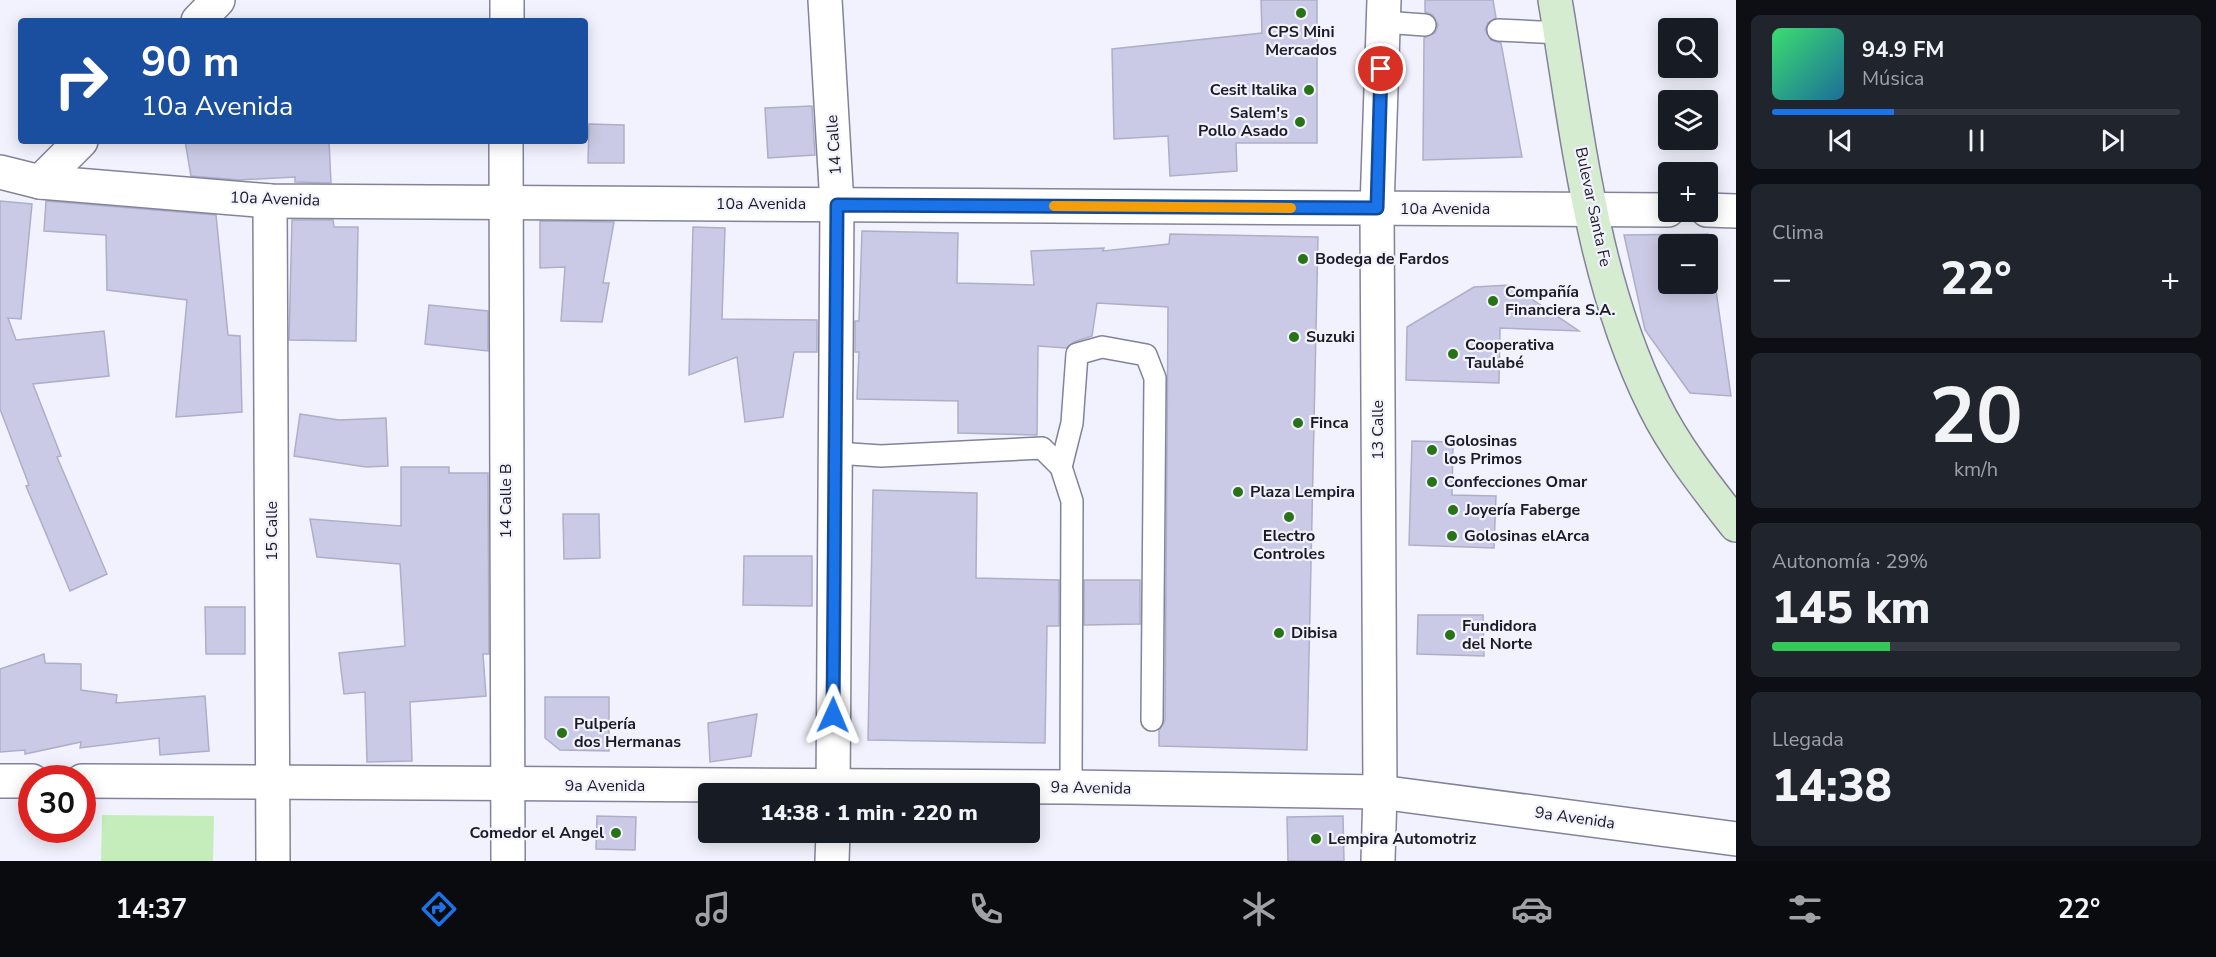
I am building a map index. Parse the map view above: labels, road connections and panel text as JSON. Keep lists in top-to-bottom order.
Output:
{
  "streets": {
    "main road": ["Bulevar Santa Fe"],
    "street": [
      "14 Calle",
      "10a Avenida",
      "13 Calle",
      "14 Calle B",
      "15 Calle",
      "9a Avenida"
    ]
  },
  "crossings": [
    ["14 Calle", "10a Avenida"],
    ["10a Avenida", "Bulevar Santa Fe"],
    ["10a Avenida", "13 Calle"],
    ["10a Avenida", "14 Calle B"],
    ["10a Avenida", "15 Calle"],
    ["13 Calle", "9a Avenida"],
    ["14 Calle B", "9a Avenida"],
    ["15 Calle", "9a Avenida"]
  ],
  "places": [
    "CPS Mini Mercados",
    "Cesit Italika",
    "Salem's Pollo Asado",
    "Bodega de Fardos",
    "Compañía Financiera S.A.",
    "Suzuki",
    "Cooperativa Taulabé",
    "Finca",
    "Golosinas los Primos",
    "Confecciones Omar",
    "Plaza Lempira",
    "Joyería Faberge",
    "Electro Controles",
    "Golosinas elArca",
    "Dibisa",
    "Fundidora del Norte",
    "Pulpería dos Hermanas",
    "Comedor el Angel",
    "Lempira Automotriz"
  ],
  "page": {
    "map_buttons": ["+", "−"],
    "turn": ["90 m", "10a Avenida"],
    "song": ["94.9 FM", "Música"],
    "tile": [
      "Clima",
      ["20", "km/h"],
      ["Autonomía · 29%", "145 km"],
      ["Llegada", "14:38"]
    ],
    "heat": ["−", "22°", "+"],
    "limit": "30",
    "trip": "14:38 · 1 min · 220 m",
    "tabs": ["14:37", "22°"]
  }
}
